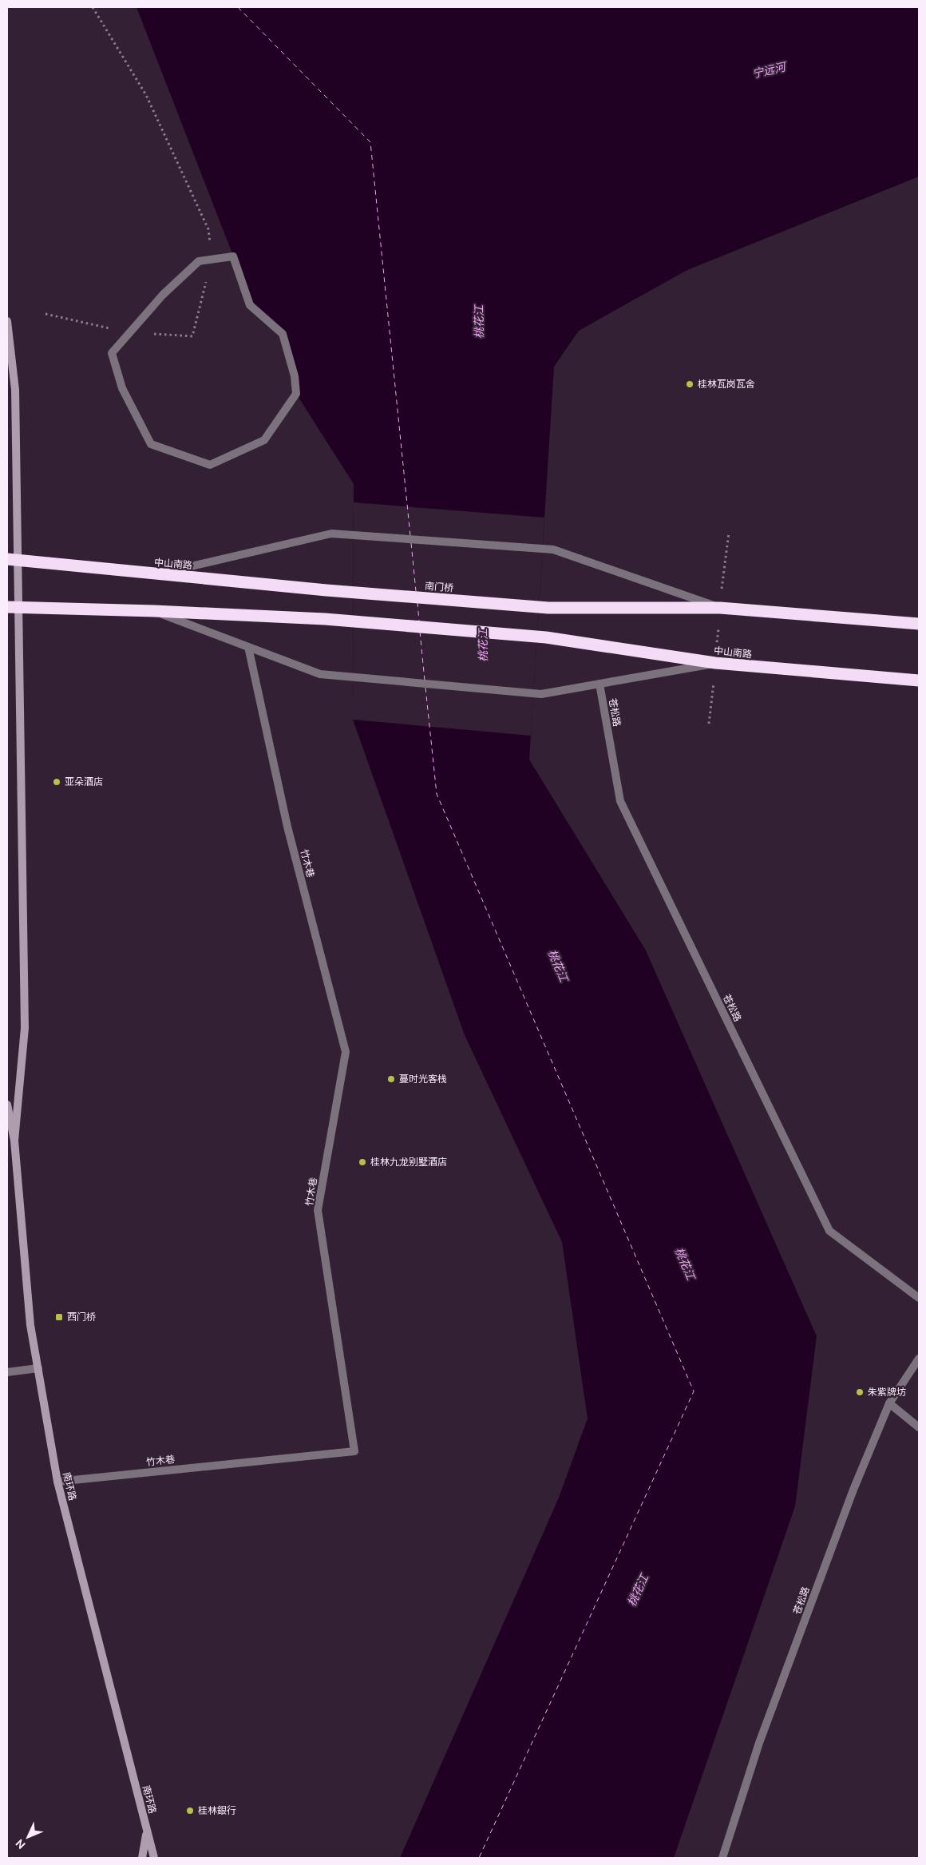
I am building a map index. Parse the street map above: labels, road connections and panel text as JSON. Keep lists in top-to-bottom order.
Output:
{
  "streets": {
    "highway": ["中山南路", "南门桥"],
    "main road": ["南环路"],
    "street": ["苍松路", "竹木巷"]
  },
  "crossings": [
    ["中山南路", "南门桥"],
    ["中山南路", "南环路"],
    ["竹木巷", "南环路"]
  ],
  "water": ["宁远河", "桃花江"],
  "places": {
    "other": [
      "桂林瓦岗瓦舍",
      "亚朵酒店",
      "蔓时光客栈",
      "桂林九龙别墅酒店",
      "朱紫牌坊",
      "桂林銀行"
    ],
    "transit": ["西门桥"]
  },
  "north": "bottom left"
}
